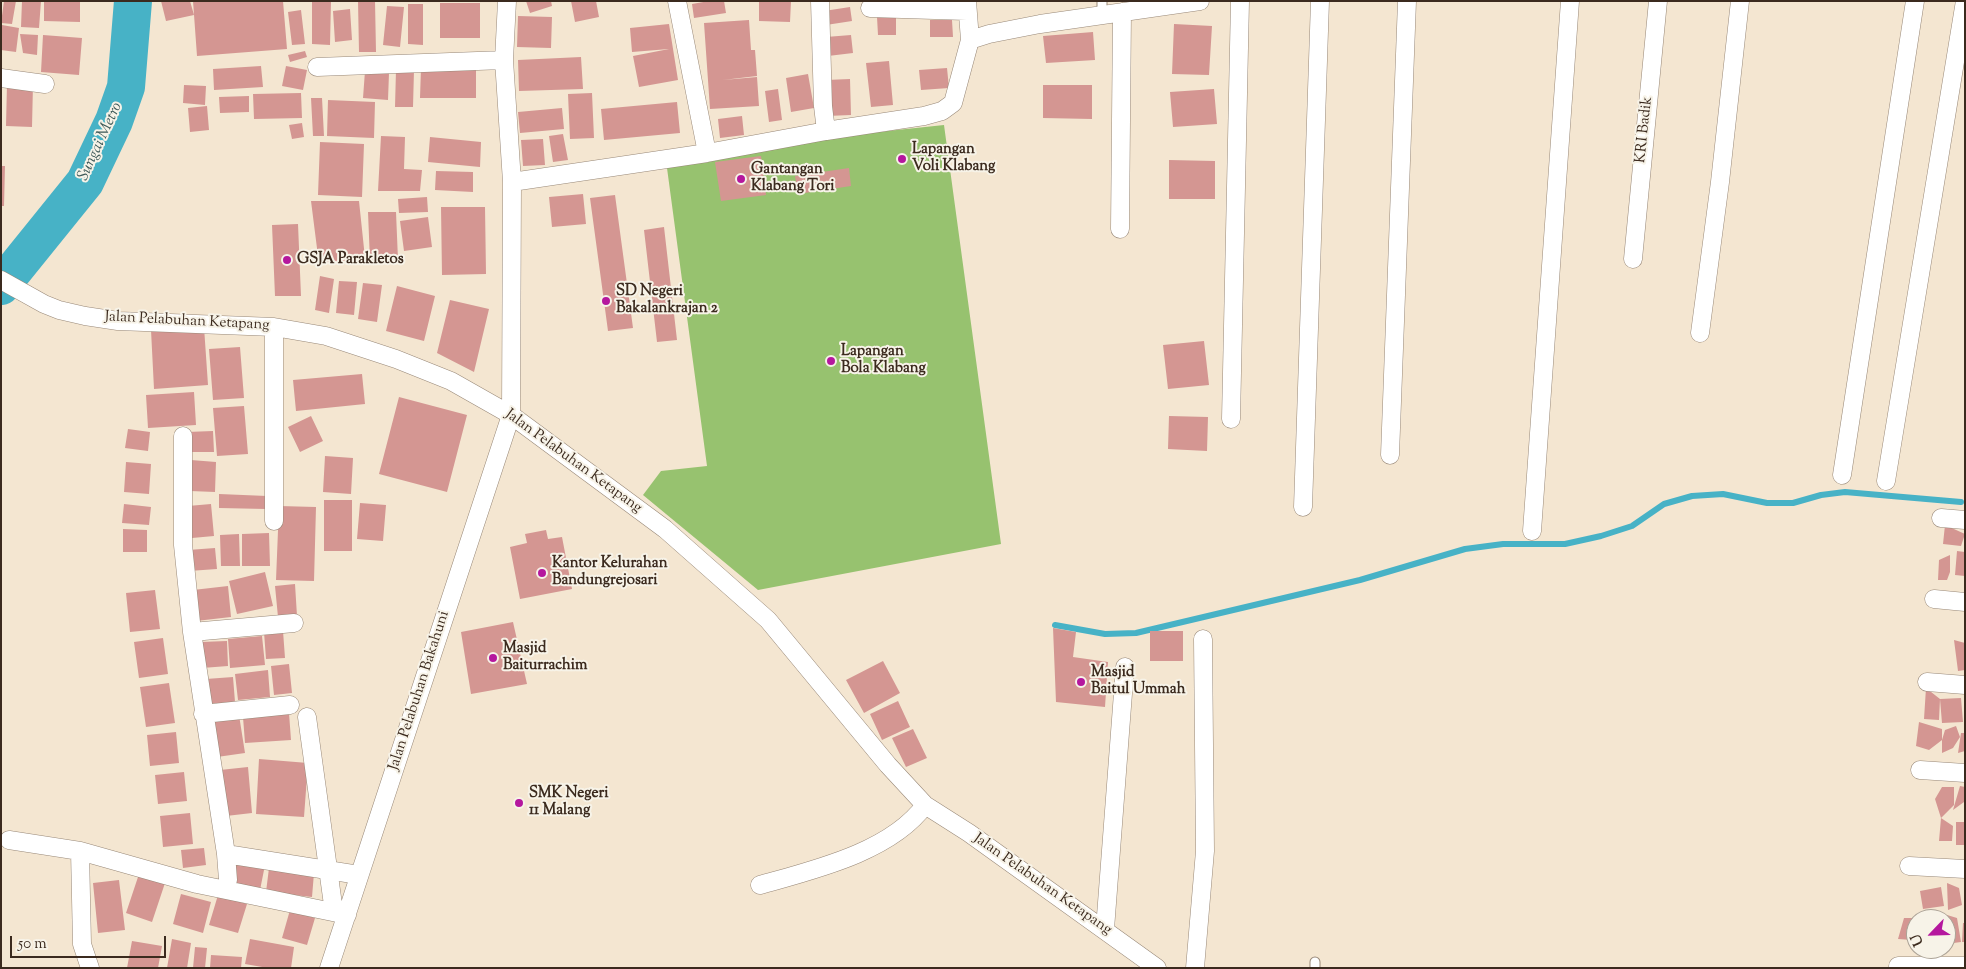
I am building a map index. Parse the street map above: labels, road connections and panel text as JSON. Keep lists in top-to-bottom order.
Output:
{
  "streets": {
    "street": ["KRI Badik", "Jalan Pelabuhan Ketapang", "Jalan Pelabuhan Bakahuni"]
  },
  "crossings": [
    ["Jalan Pelabuhan Ketapang", "Jalan Pelabuhan Bakahuni"]
  ],
  "water": ["Sungai Metro"],
  "places": [
    "Lapangan Voli Klabang",
    "Gantangan Klabang Tori",
    "GSJA Parakletos",
    "SD Negeri Bakalankrajan 2",
    "Lapangan Bola Klabang",
    "Kantor Kelurahan Bandungrejosari",
    "Masjid Baiturrachim",
    "Masjid Baitul Ummah",
    "SMK Negeri 11 Malang"
  ],
  "scale_bar": "50 m",
  "north": "bottom left"
}
